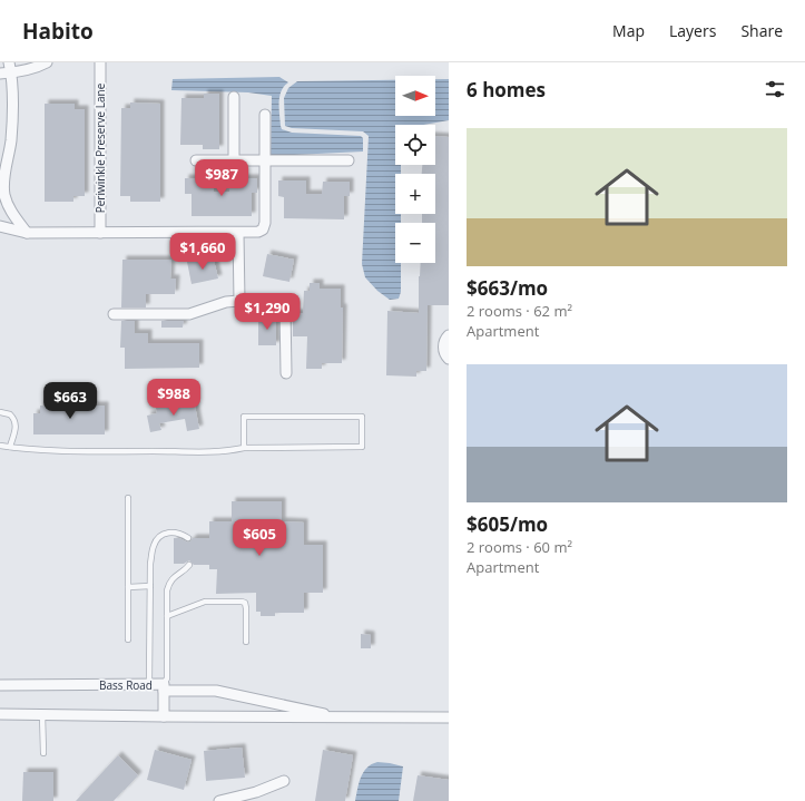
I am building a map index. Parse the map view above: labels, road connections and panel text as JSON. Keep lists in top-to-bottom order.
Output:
{
  "streets": {
    "street": ["Periwinkle Preserve Lane", "Bass Road"]
  },
  "north": "right",
  "page": {
    "header": "Habito",
    "nav": ["Map", "Layers", "Share"],
    "heading": "6 homes",
    "map_buttons": ["+", "−"],
    "list": [
      {
        "name": "$663/mo",
        "note": "2 rooms · 62 m² · Apartment"
      },
      {
        "name": "$605/mo",
        "note": "2 rooms · 60 m² · Apartment"
      }
    ],
    "price": [
      "$987",
      "$1,660",
      "$1,290",
      "$988",
      "$663",
      "$605"
    ]
  }
}
